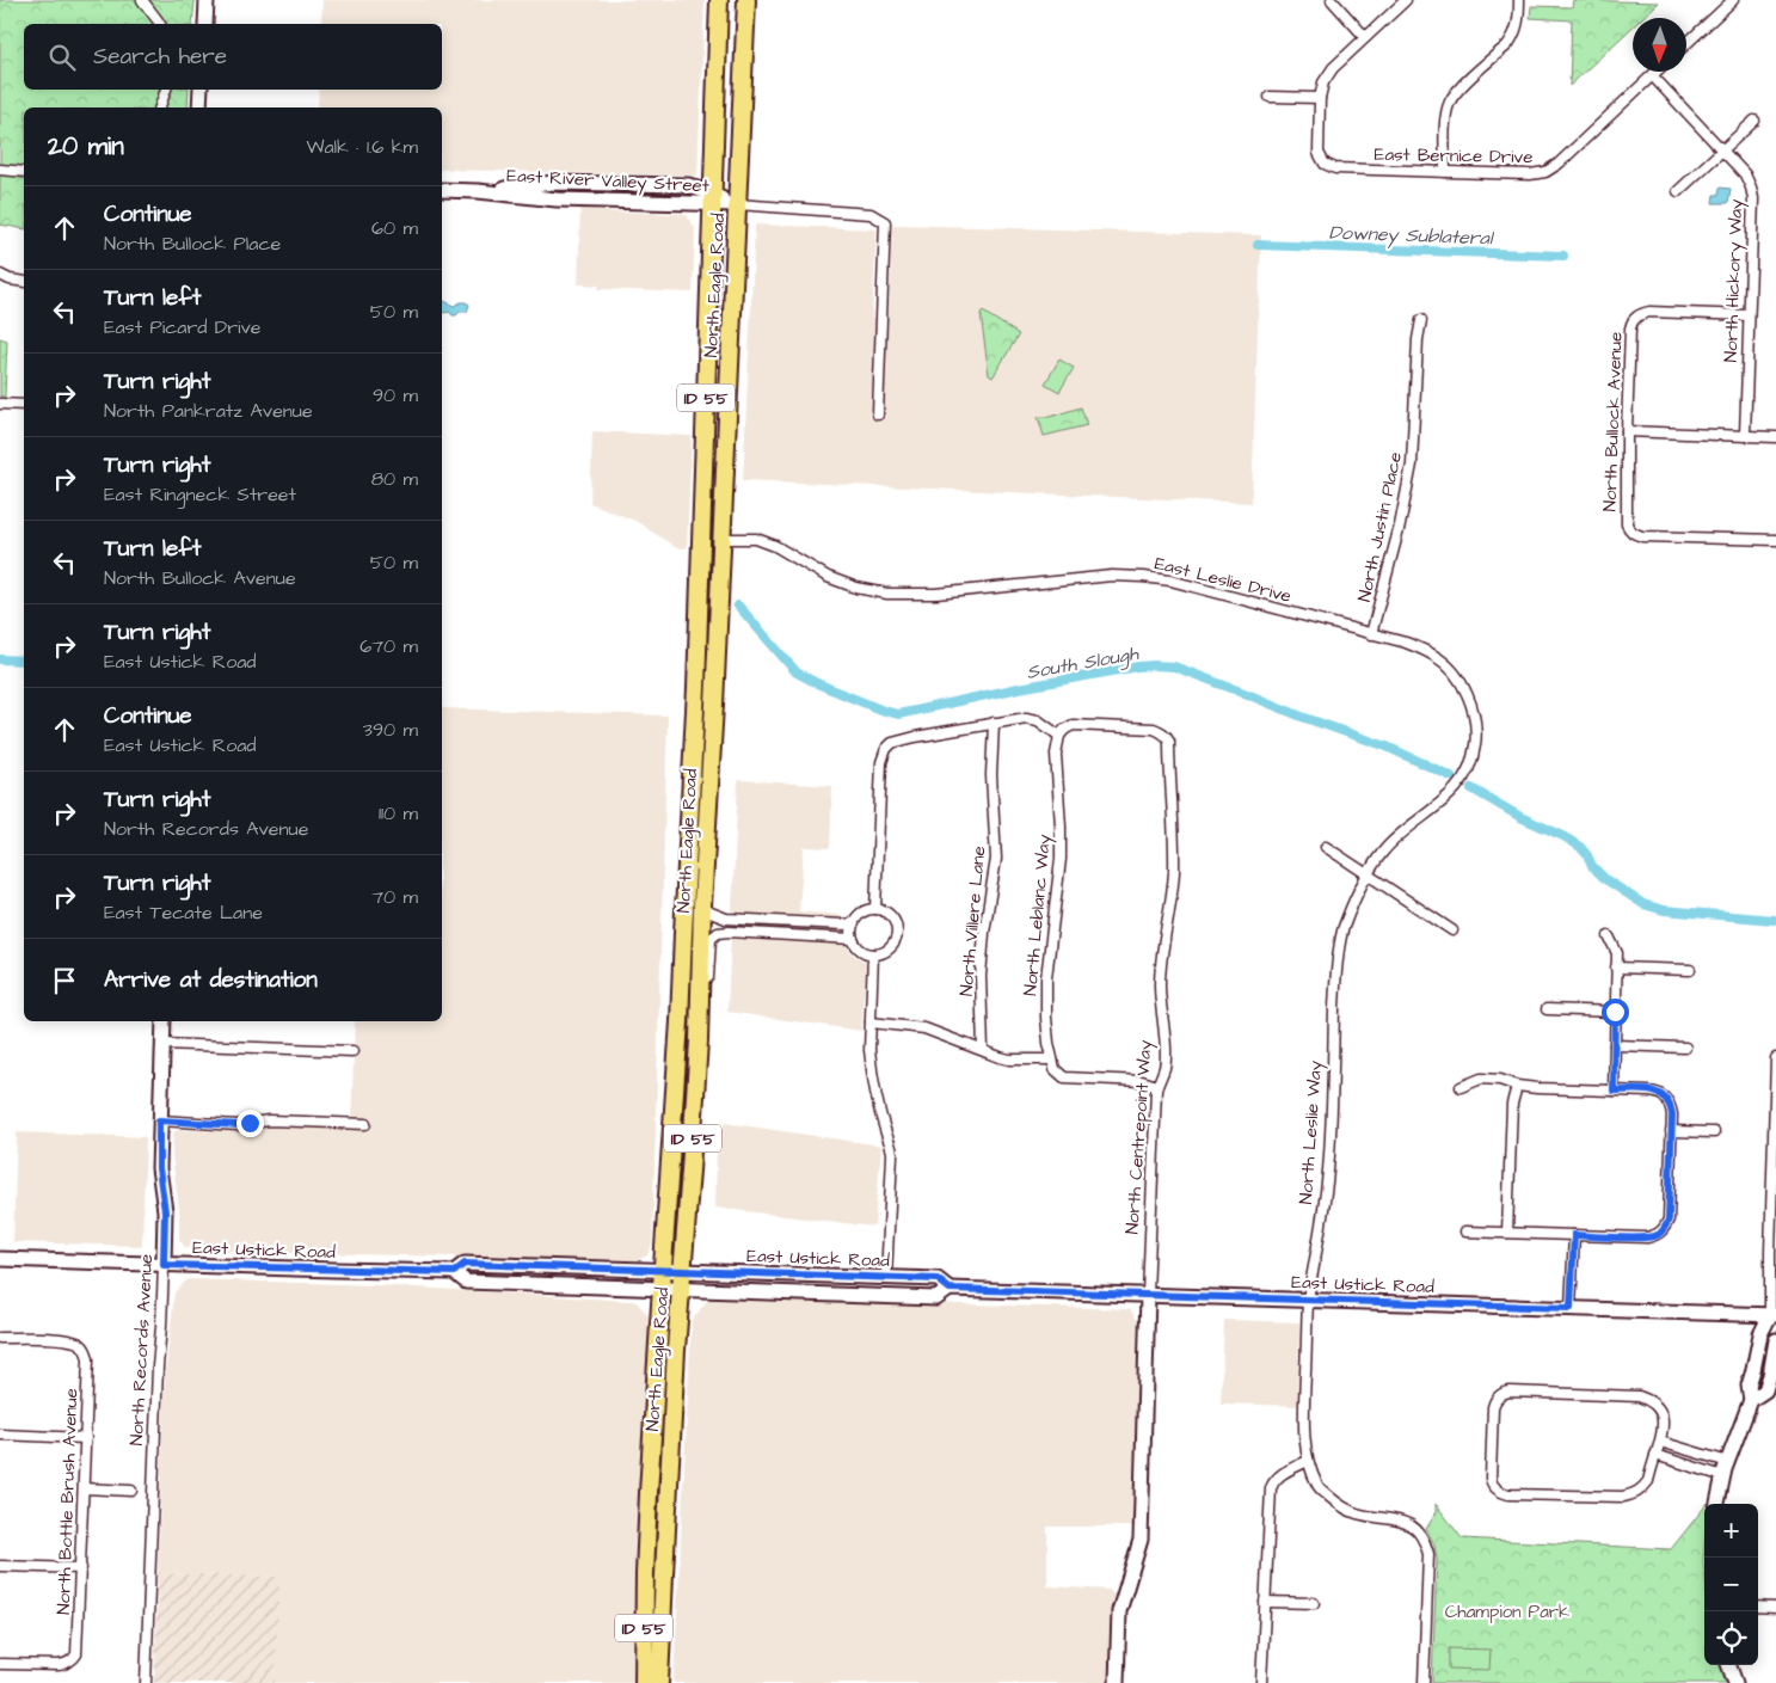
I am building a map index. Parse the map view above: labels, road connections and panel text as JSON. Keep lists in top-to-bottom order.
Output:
{
  "streets": {
    "highway": ["North Eagle Road", "ID 55"],
    "main road": [
      "East River Valley Street",
      "North Centrepoint Way",
      "East Ustick Road",
      "North Records Avenue"
    ],
    "street": [
      "East Bernice Drive",
      "North Hickory Way",
      "North Bullock Avenue",
      "North Justin Place",
      "East Leslie Drive",
      "North Leblanc Way",
      "North Villere Lane",
      "North Leslie Way",
      "North Bottle Brush Avenue"
    ]
  },
  "crossings": [
    ["East Bernice Drive", "North Hickory Way"],
    ["East River Valley Street", "North Eagle Road"],
    ["North Hickory Way", "North Bullock Avenue"],
    ["North Eagle Road", "East Leslie Drive"],
    ["North Eagle Road", "East Ustick Road"],
    ["North Justin Place", "East Leslie Drive"],
    ["East Leslie Drive", "North Leslie Way"],
    ["North Leblanc Way", "North Centrepoint Way"],
    ["North Leslie Way", "East Ustick Road"],
    ["North Centrepoint Way", "East Ustick Road"],
    ["East Ustick Road", "North Records Avenue"]
  ],
  "water": ["Downey Sublateral", "South Slough"],
  "parks": ["Champion Park"],
  "north": "bottom",
  "page": {
    "search": "Search here",
    "heading": ["20 min", "Walk · 1.6 km"],
    "list": [
      ["Continue", "North Bullock Place", "60 m"],
      ["Turn left", "East Picard Drive", "50 m"],
      ["Turn right", "North Pankratz Avenue", "90 m"],
      ["Turn right", "East Ringneck Street", "80 m"],
      ["Turn left", "North Bullock Avenue", "50 m"],
      ["Turn right", "East Ustick Road", "670 m"],
      ["Continue", "East Ustick Road", "390 m"],
      ["Turn right", "North Records Avenue", "110 m"],
      ["Turn right", "East Tecate Lane", "70 m"],
      "Arrive at destination"
    ],
    "map_buttons": ["+", "−"]
  }
}
